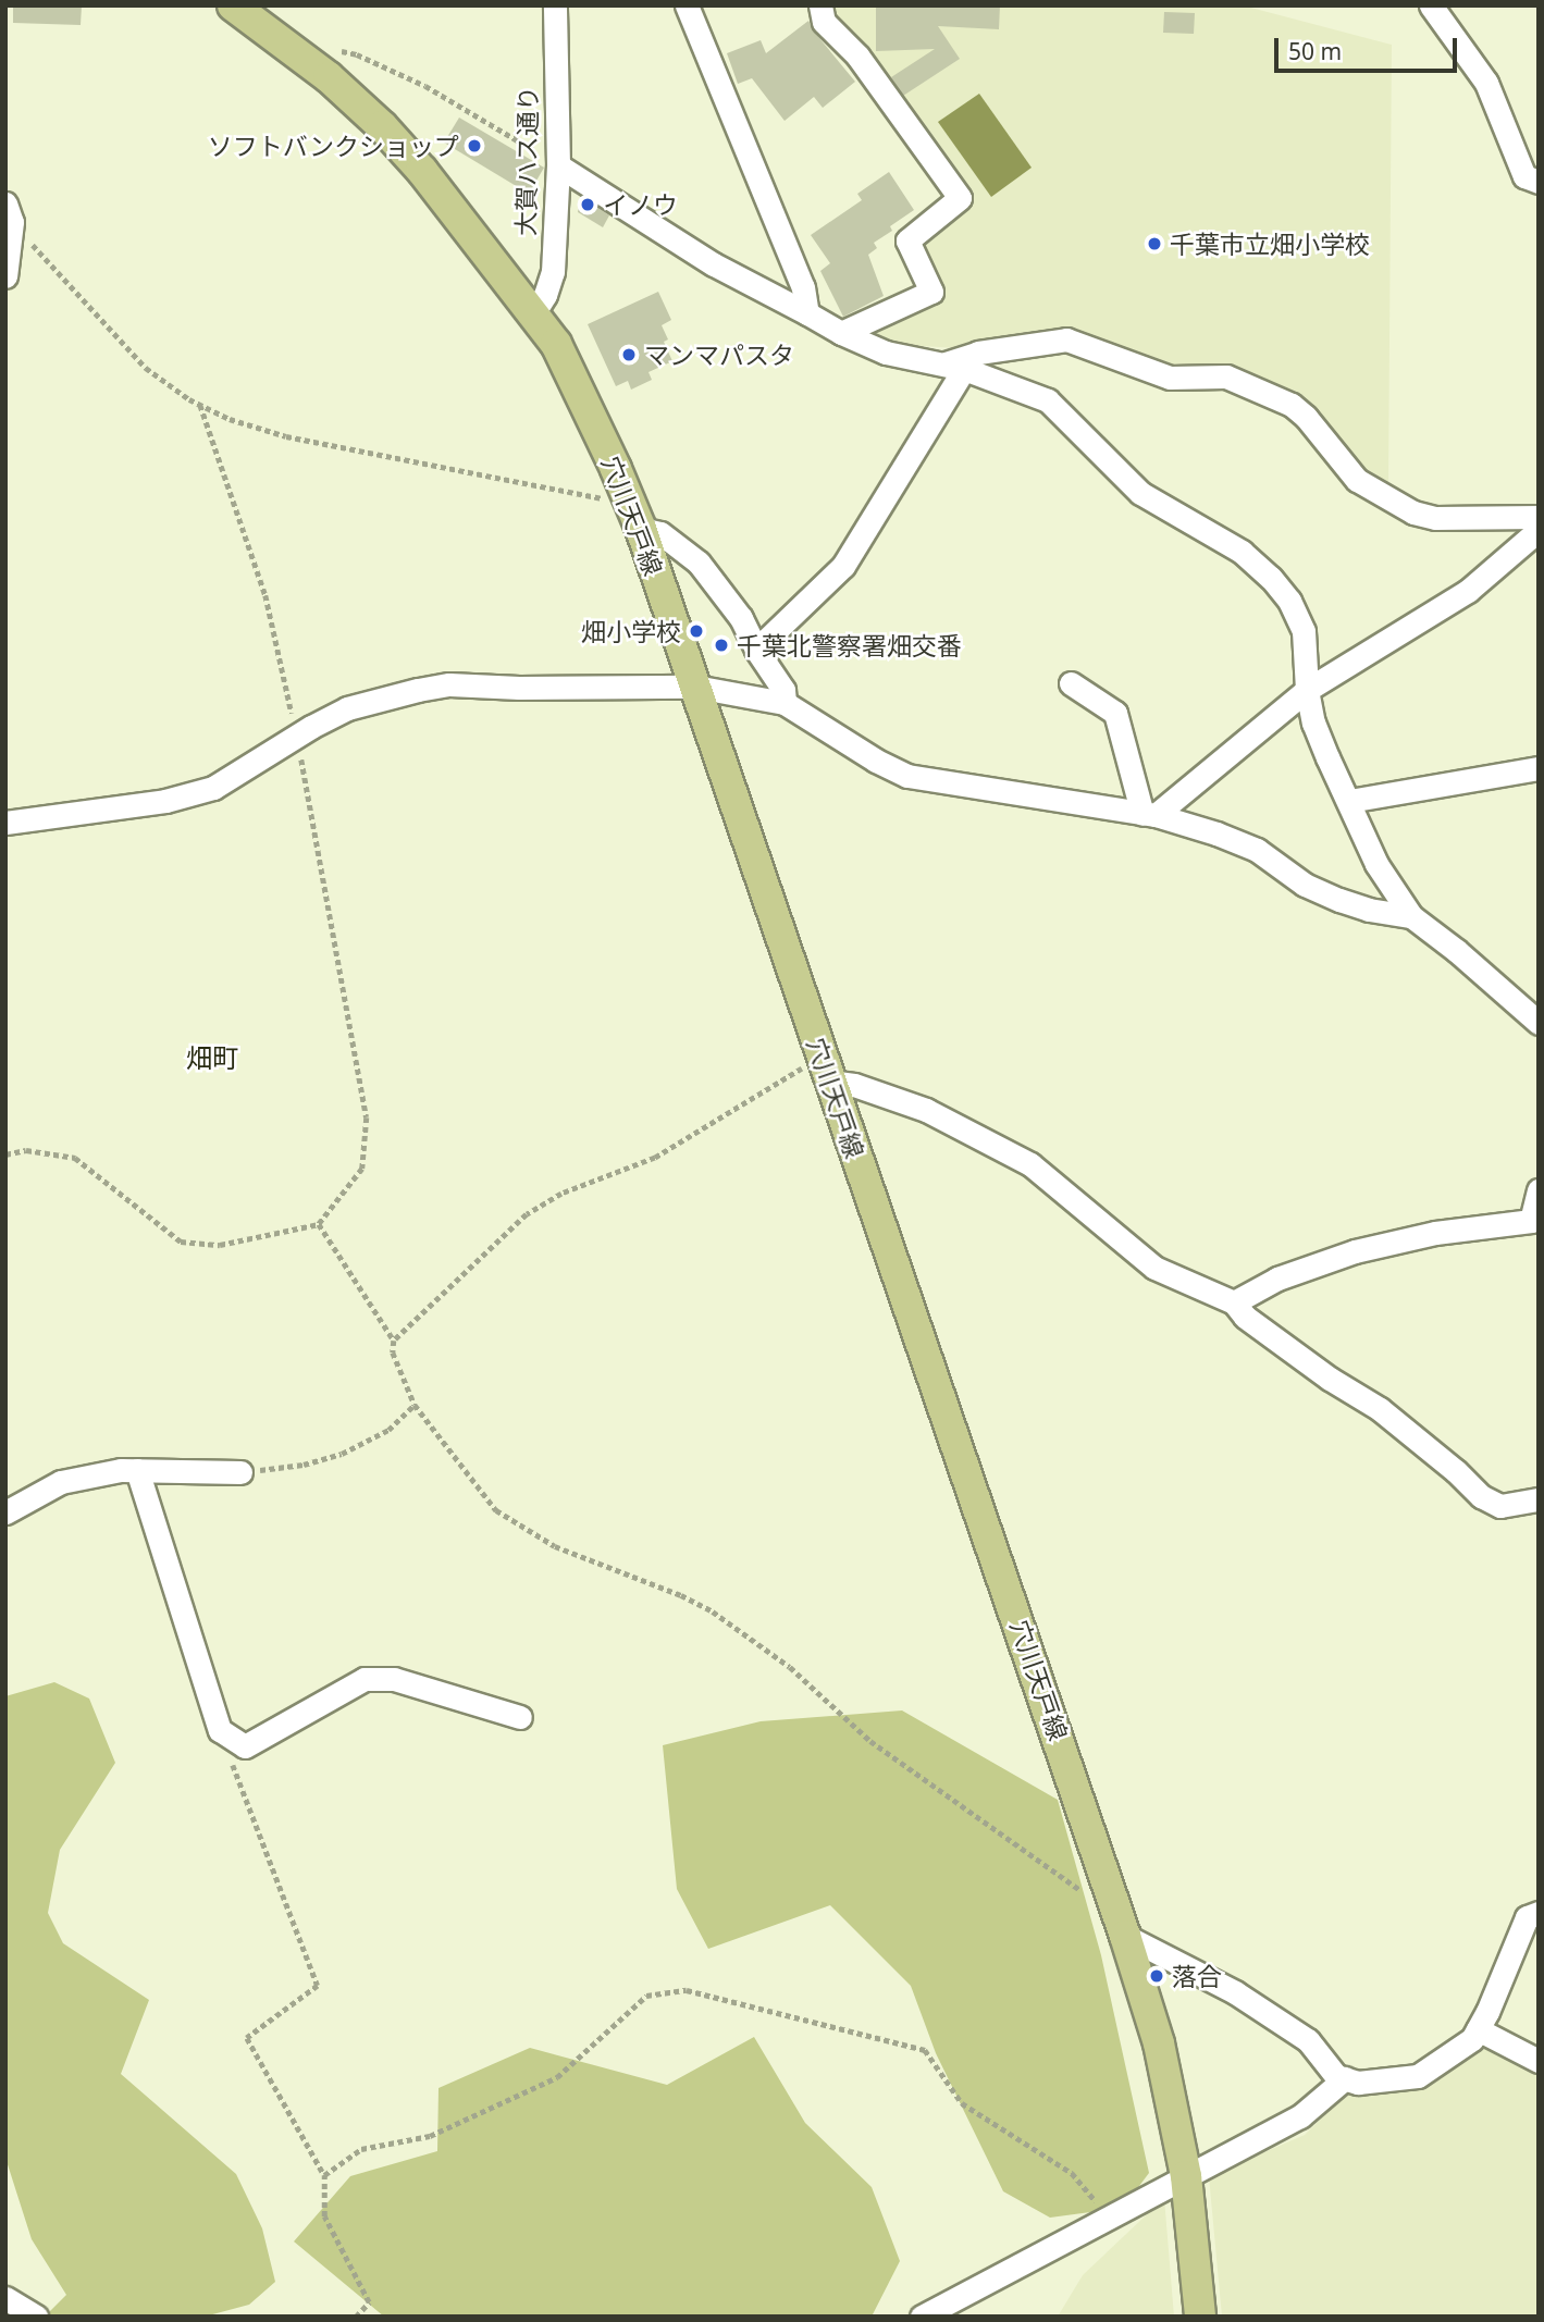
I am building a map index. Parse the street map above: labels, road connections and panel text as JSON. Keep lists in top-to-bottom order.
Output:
{
  "streets": {
    "main road": ["穴川天戸線"],
    "street": ["大賀ハス通り"]
  },
  "crossings": [
    ["大賀ハス通り", "穴川天戸線"]
  ],
  "districts": ["畑町"],
  "places": [
    "ソフトバンクショップ",
    "イノウ",
    "千葉市立畑小学校",
    "マンマパスタ",
    "畑小学校",
    "千葉北警察署畑交番",
    "落合"
  ],
  "scale_bar": "50 m"
}
